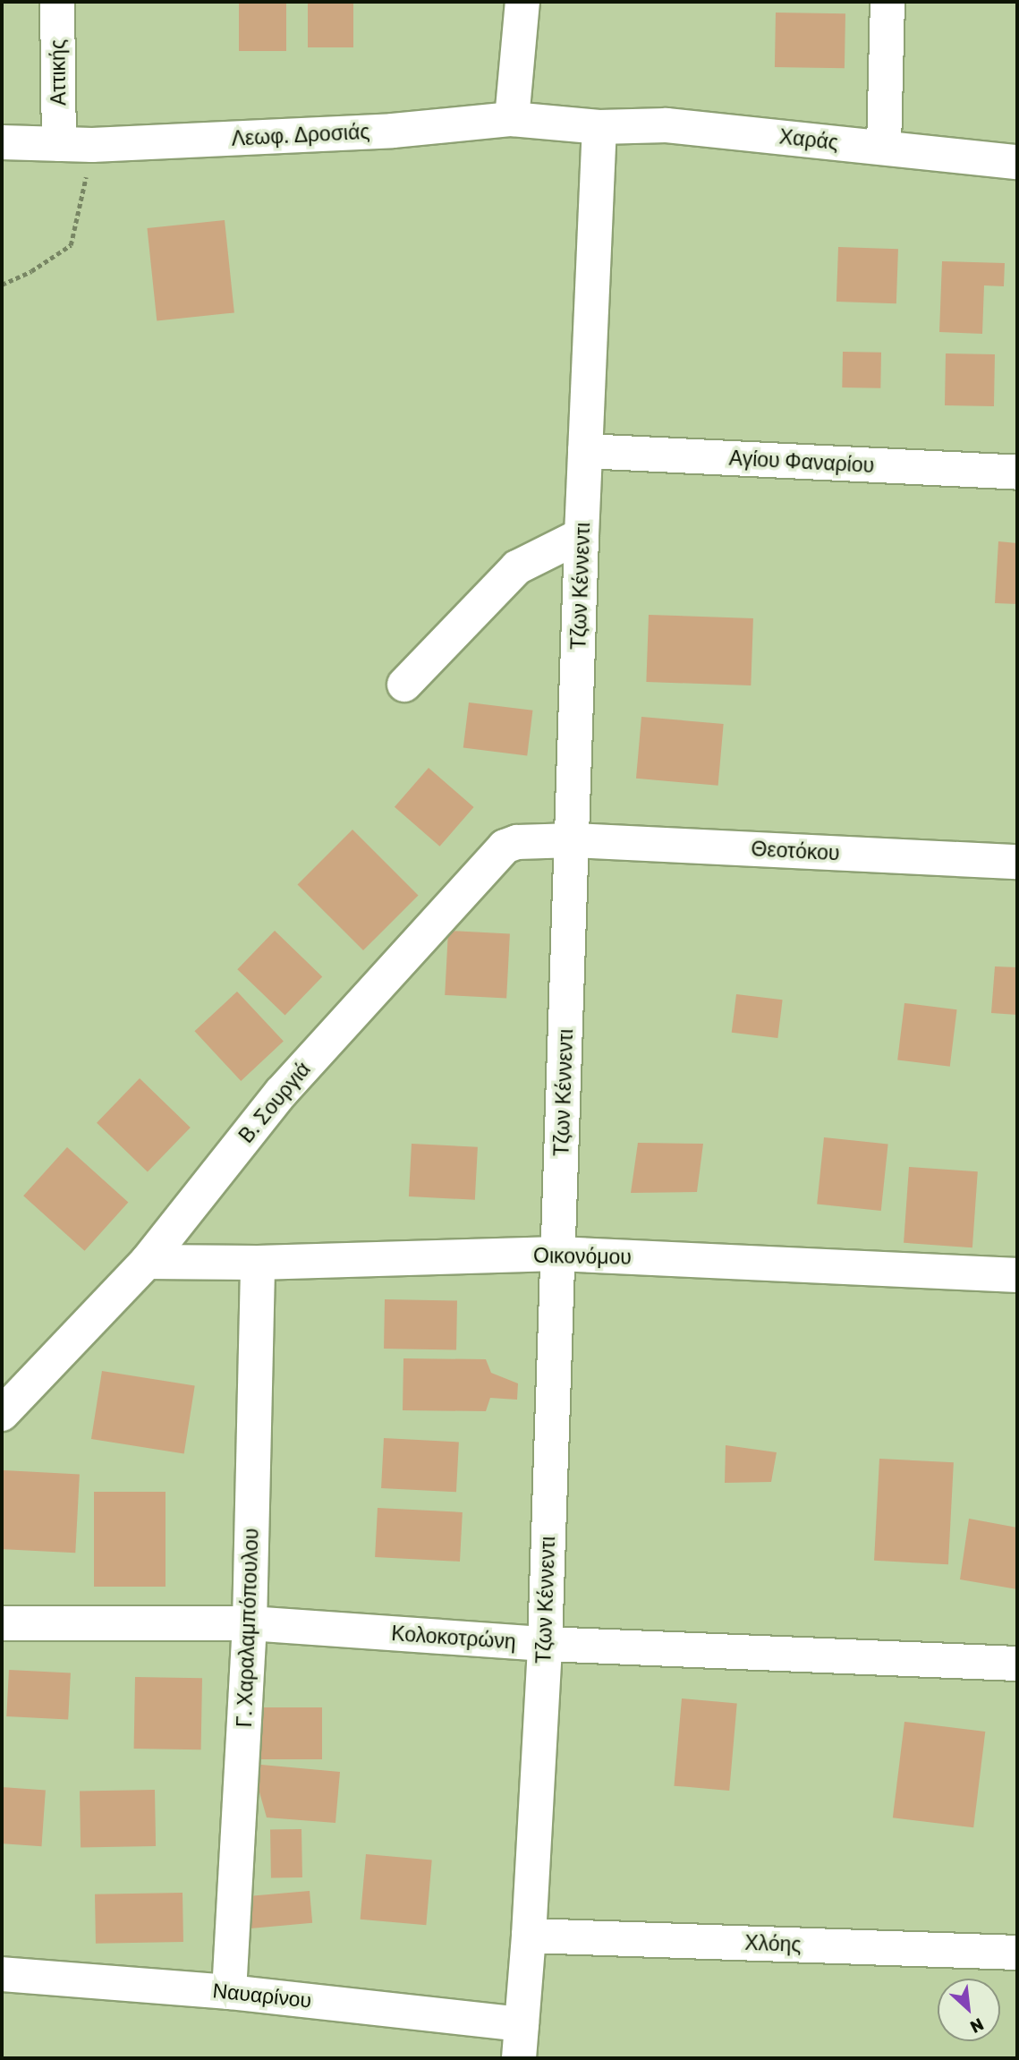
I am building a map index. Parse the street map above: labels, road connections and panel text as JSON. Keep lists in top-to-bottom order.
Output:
{
  "streets": {
    "street": [
      "Αττικής",
      "Λεωφ. Δροσιάς",
      "Χαράς",
      "Αγίου Φαναρίου",
      "Τζων Κέννεντι",
      "Θεοτόκου",
      "Β. Σουργιά",
      "Οικονόμου",
      "Γ. Χαραλαμπόπουλου",
      "Κολοκοτρώνη",
      "Χλόης",
      "Ναυαρίνου"
    ]
  },
  "crossings": [
    ["Αττικής", "Λεωφ. Δροσιάς"],
    ["Λεωφ. Δροσιάς", "Χαράς"],
    ["Λεωφ. Δροσιάς", "Τζων Κέννεντι"],
    ["Χαράς", "Τζων Κέννεντι"],
    ["Αγίου Φαναρίου", "Τζων Κέννεντι"],
    ["Τζων Κέννεντι", "Θεοτόκου"],
    ["Τζων Κέννεντι", "Β. Σουργιά"],
    ["Τζων Κέννεντι", "Οικονόμου"],
    ["Τζων Κέννεντι", "Κολοκοτρώνη"],
    ["Τζων Κέννεντι", "Χλόης"],
    ["Τζων Κέννεντι", "Ναυαρίνου"],
    ["Θεοτόκου", "Β. Σουργιά"],
    ["Β. Σουργιά", "Οικονόμου"],
    ["Οικονόμου", "Γ. Χαραλαμπόπουλου"],
    ["Γ. Χαραλαμπόπουλου", "Κολοκοτρώνη"],
    ["Γ. Χαραλαμπόπουλου", "Ναυαρίνου"]
  ],
  "north": "bottom right"
}
